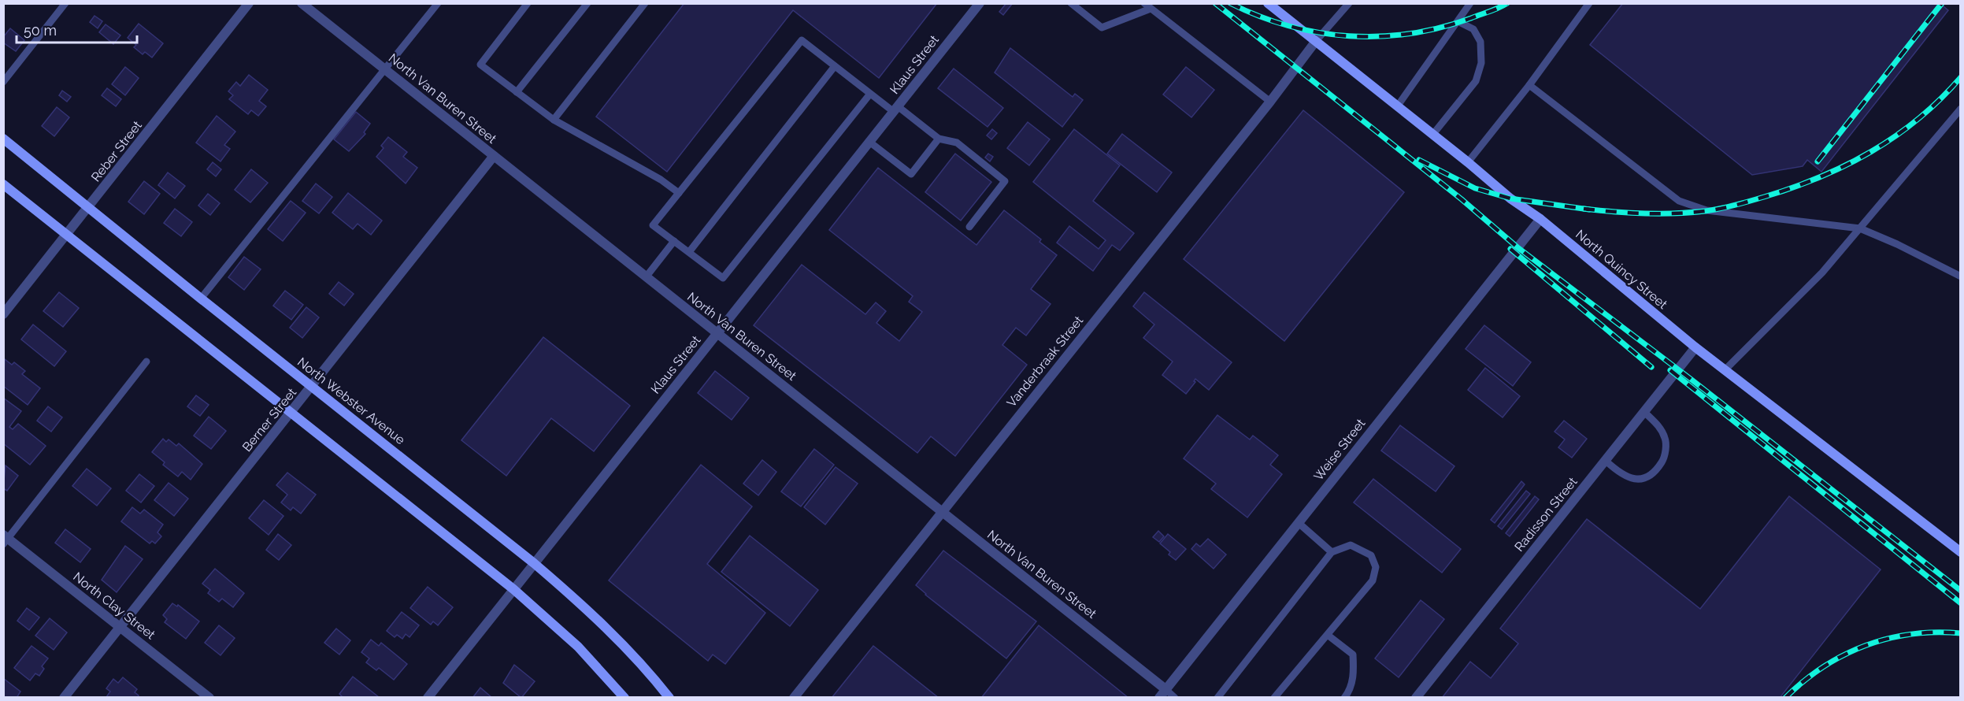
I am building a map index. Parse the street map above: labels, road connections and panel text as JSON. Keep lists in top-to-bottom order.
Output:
{
  "streets": {
    "main road": ["North Quincy Street", "North Webster Avenue"],
    "street": [
      "Klaus Street",
      "North Van Buren Street",
      "Reber Street",
      "Vanderbraak Street",
      "Berner Street",
      "Weise Street",
      "Radisson Street",
      "North Clay Street"
    ]
  },
  "crossings": [
    ["Klaus Street", "North Van Buren Street"],
    ["Klaus Street", "North Webster Avenue"],
    ["North Van Buren Street", "Vanderbraak Street"],
    ["North Van Buren Street", "Berner Street"],
    ["North Van Buren Street", "Weise Street"],
    ["Reber Street", "North Webster Avenue"],
    ["North Quincy Street", "Vanderbraak Street"],
    ["North Quincy Street", "Weise Street"],
    ["North Quincy Street", "Radisson Street"],
    ["North Webster Avenue", "Berner Street"],
    ["Berner Street", "North Clay Street"]
  ],
  "scale_bar": "50 m"
}
